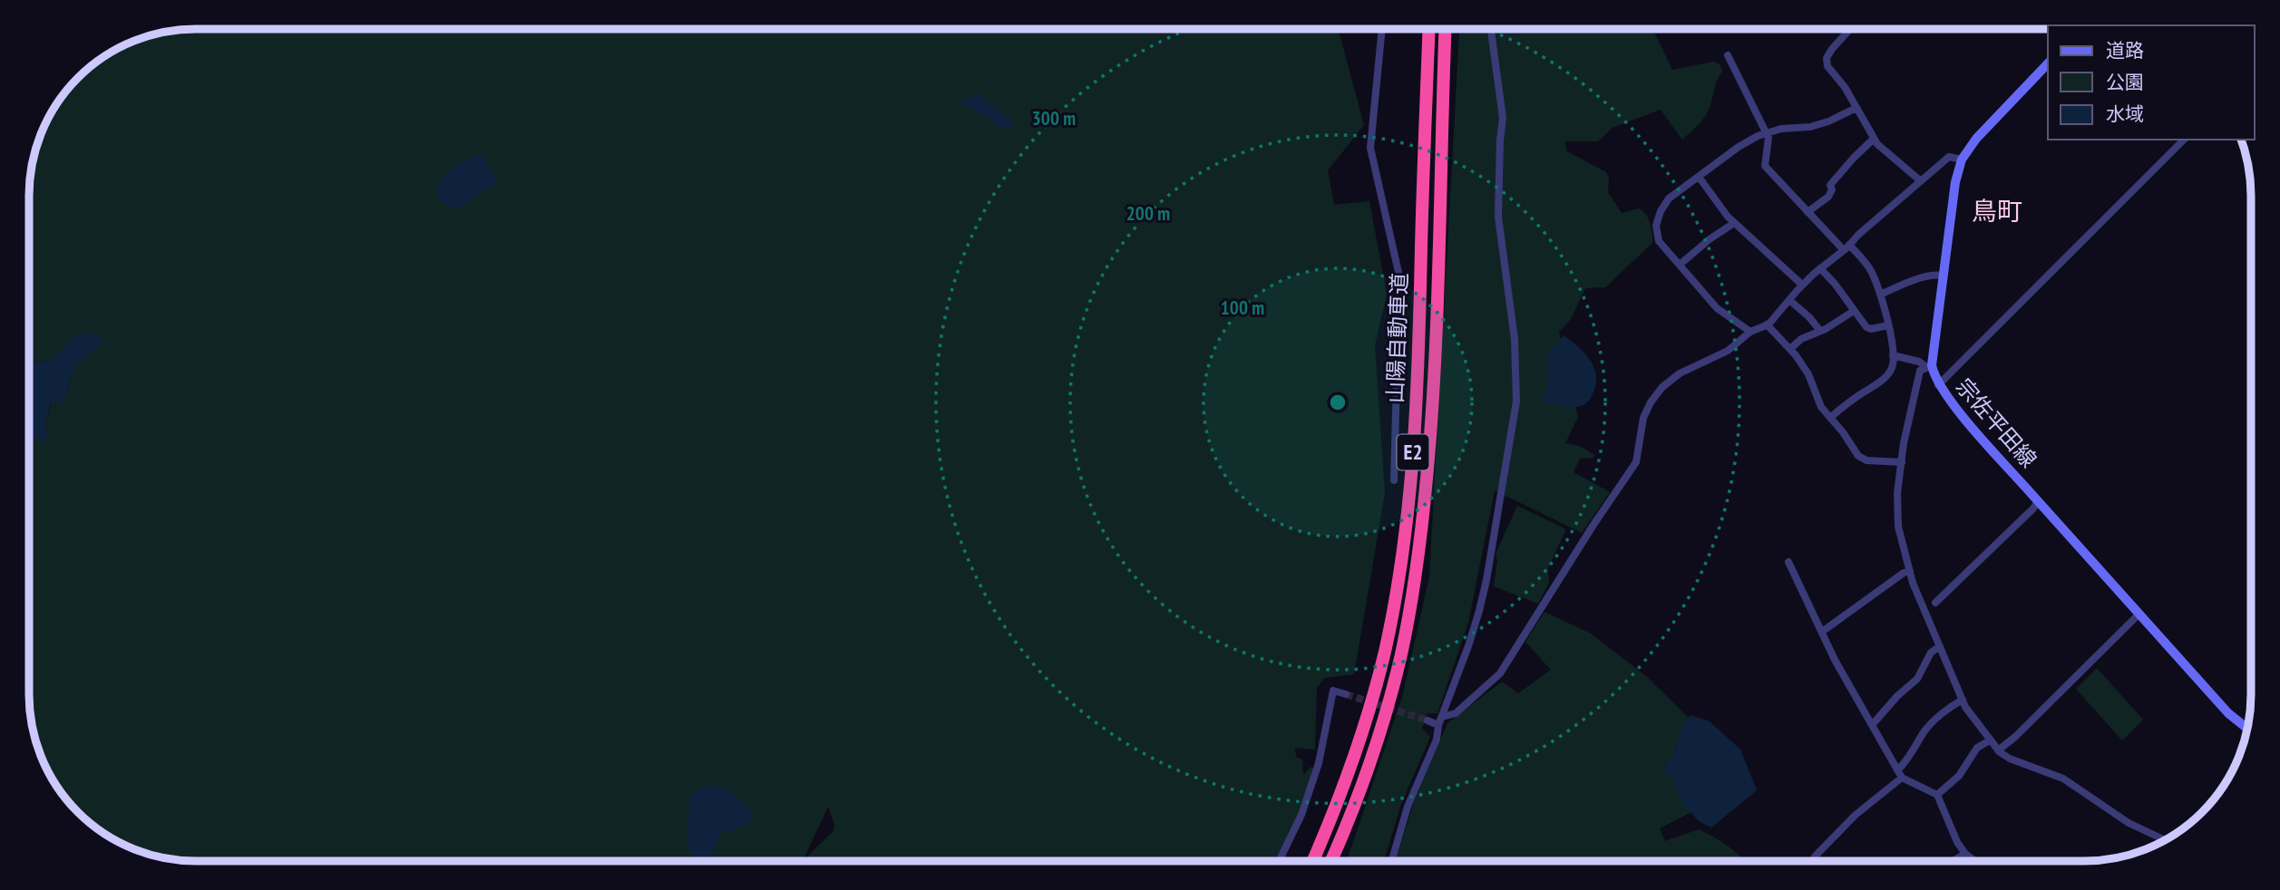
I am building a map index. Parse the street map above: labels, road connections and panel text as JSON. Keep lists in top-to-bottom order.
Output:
{
  "streets": {
    "highway": ["山陽自動車道", "E2"],
    "main road": ["宗佐平田線"]
  },
  "districts": ["鳥町"],
  "legend": ["道路", "公園", "水域"],
  "rings": ["300 m", "200 m", "100 m"]
}
